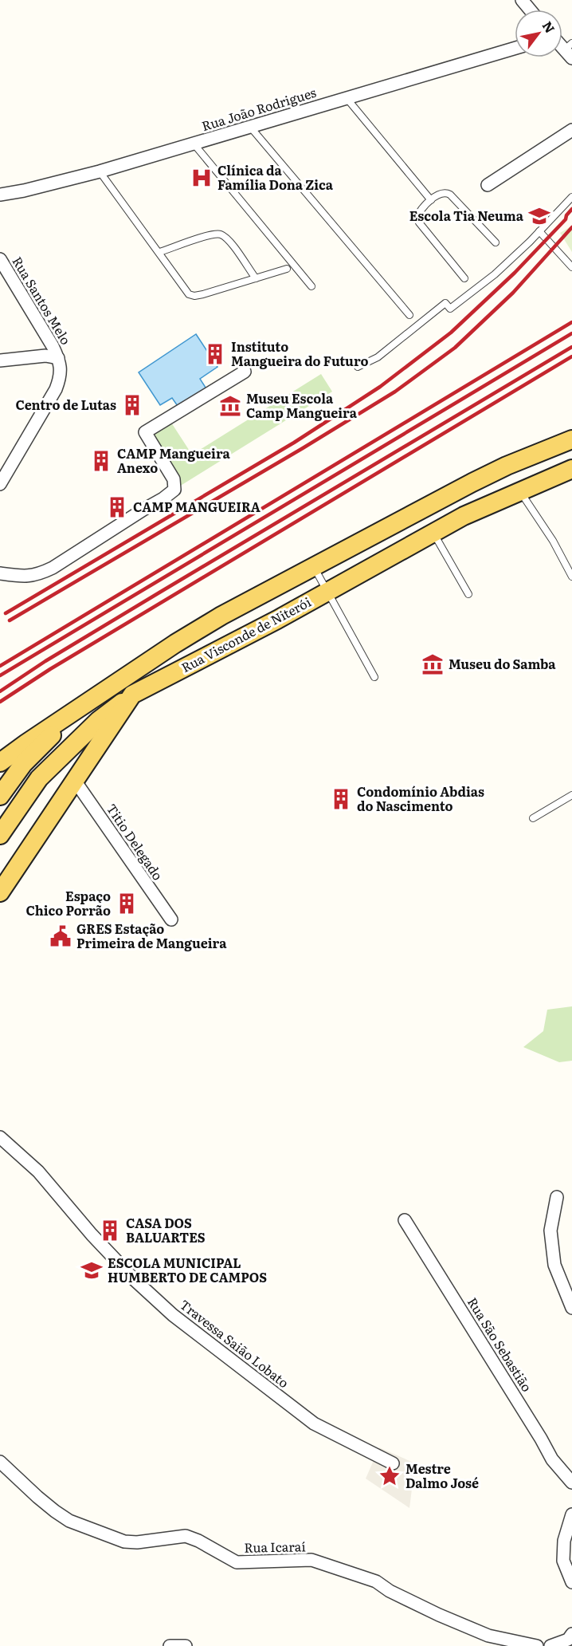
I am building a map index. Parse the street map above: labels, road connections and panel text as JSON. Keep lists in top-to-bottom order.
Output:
{
  "streets": {
    "main road": ["Rua Visconde de Niterói"],
    "street": [
      "Rua João Rodrigues",
      "Rua Santos Melo",
      "Titio Delegado",
      "Travessa Saião Lobato",
      "Rua São Sebastião",
      "Rua Icaraí"
    ]
  },
  "crossings": [
    ["Rua Visconde de Niterói", "Titio Delegado"]
  ],
  "places": {
    "hospital": ["Clínica da Família Dona Zica"],
    "school or university": ["Escola Tia Neuma", "ESCOLA MUNICIPAL HUMBERTO DE CAMPOS"],
    "building": [
      "Instituto Mangueira do Futuro",
      "Centro de Lutas",
      "CAMP Mangueira Anexo",
      "CAMP MANGUEIRA",
      "Condomínio Abdias do Nascimento",
      "Espaço Chico Porrão",
      "CASA DOS BALUARTES"
    ],
    "museum": ["Museu Escola Camp Mangueira", "Museu do Samba"],
    "public building": ["GRES Estação Primeira de Mangueira"],
    "place": ["Mestre Dalmo José"]
  },
  "north": "top right"
}
